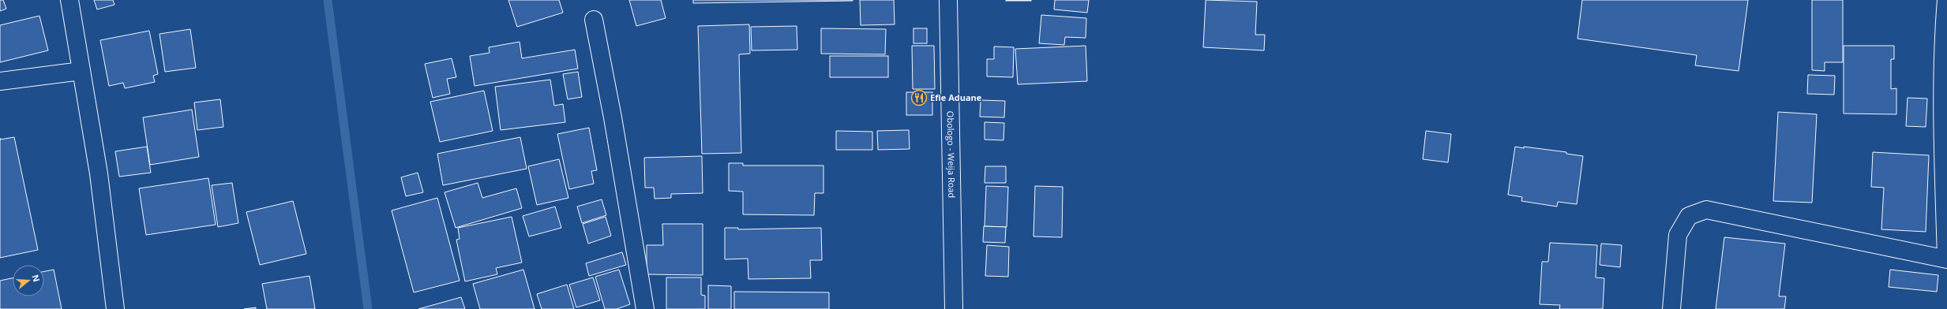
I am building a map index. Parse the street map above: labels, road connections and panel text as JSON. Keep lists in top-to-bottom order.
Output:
{
  "streets": {
    "street": ["Obologo - Weija Road"]
  },
  "places": {
    "restaurant": ["Efie Aduane"]
  },
  "north": "right"
}
